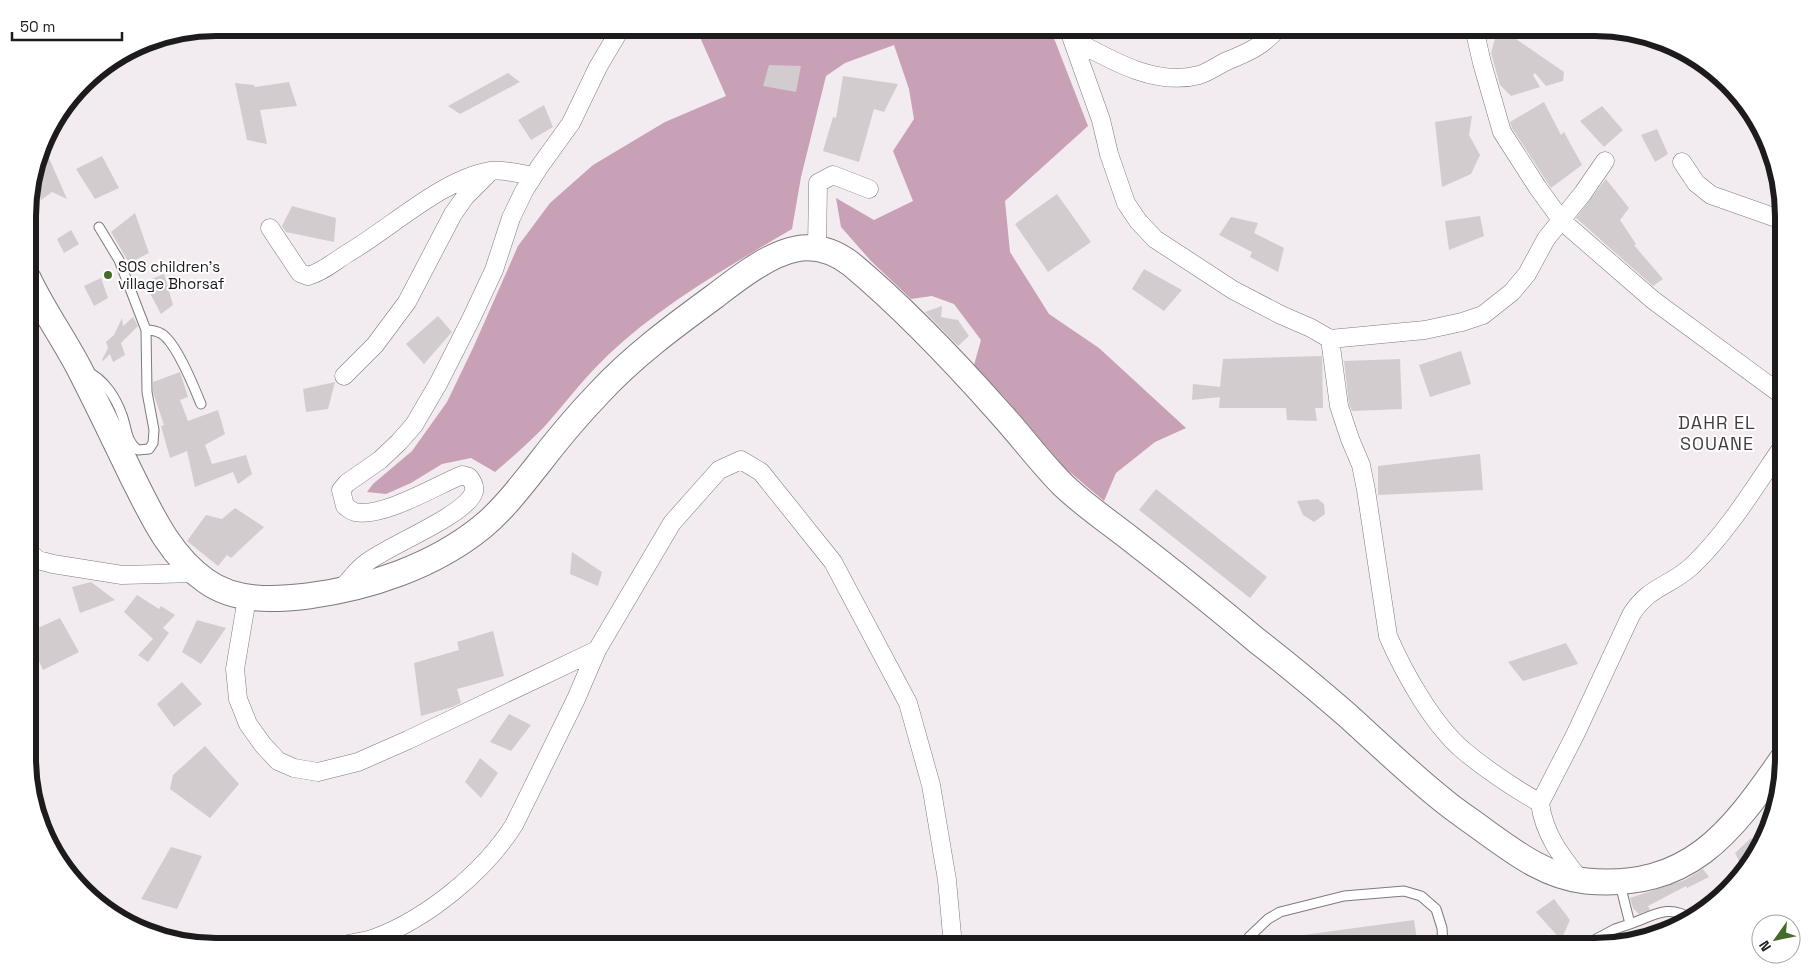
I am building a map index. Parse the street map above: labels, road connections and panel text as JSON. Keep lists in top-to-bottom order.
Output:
{
  "districts": ["DAHR EL SOUANE"],
  "places": ["SOS children's village Bhorsaf"],
  "scale_bar": "50 m",
  "north": "bottom left"
}
